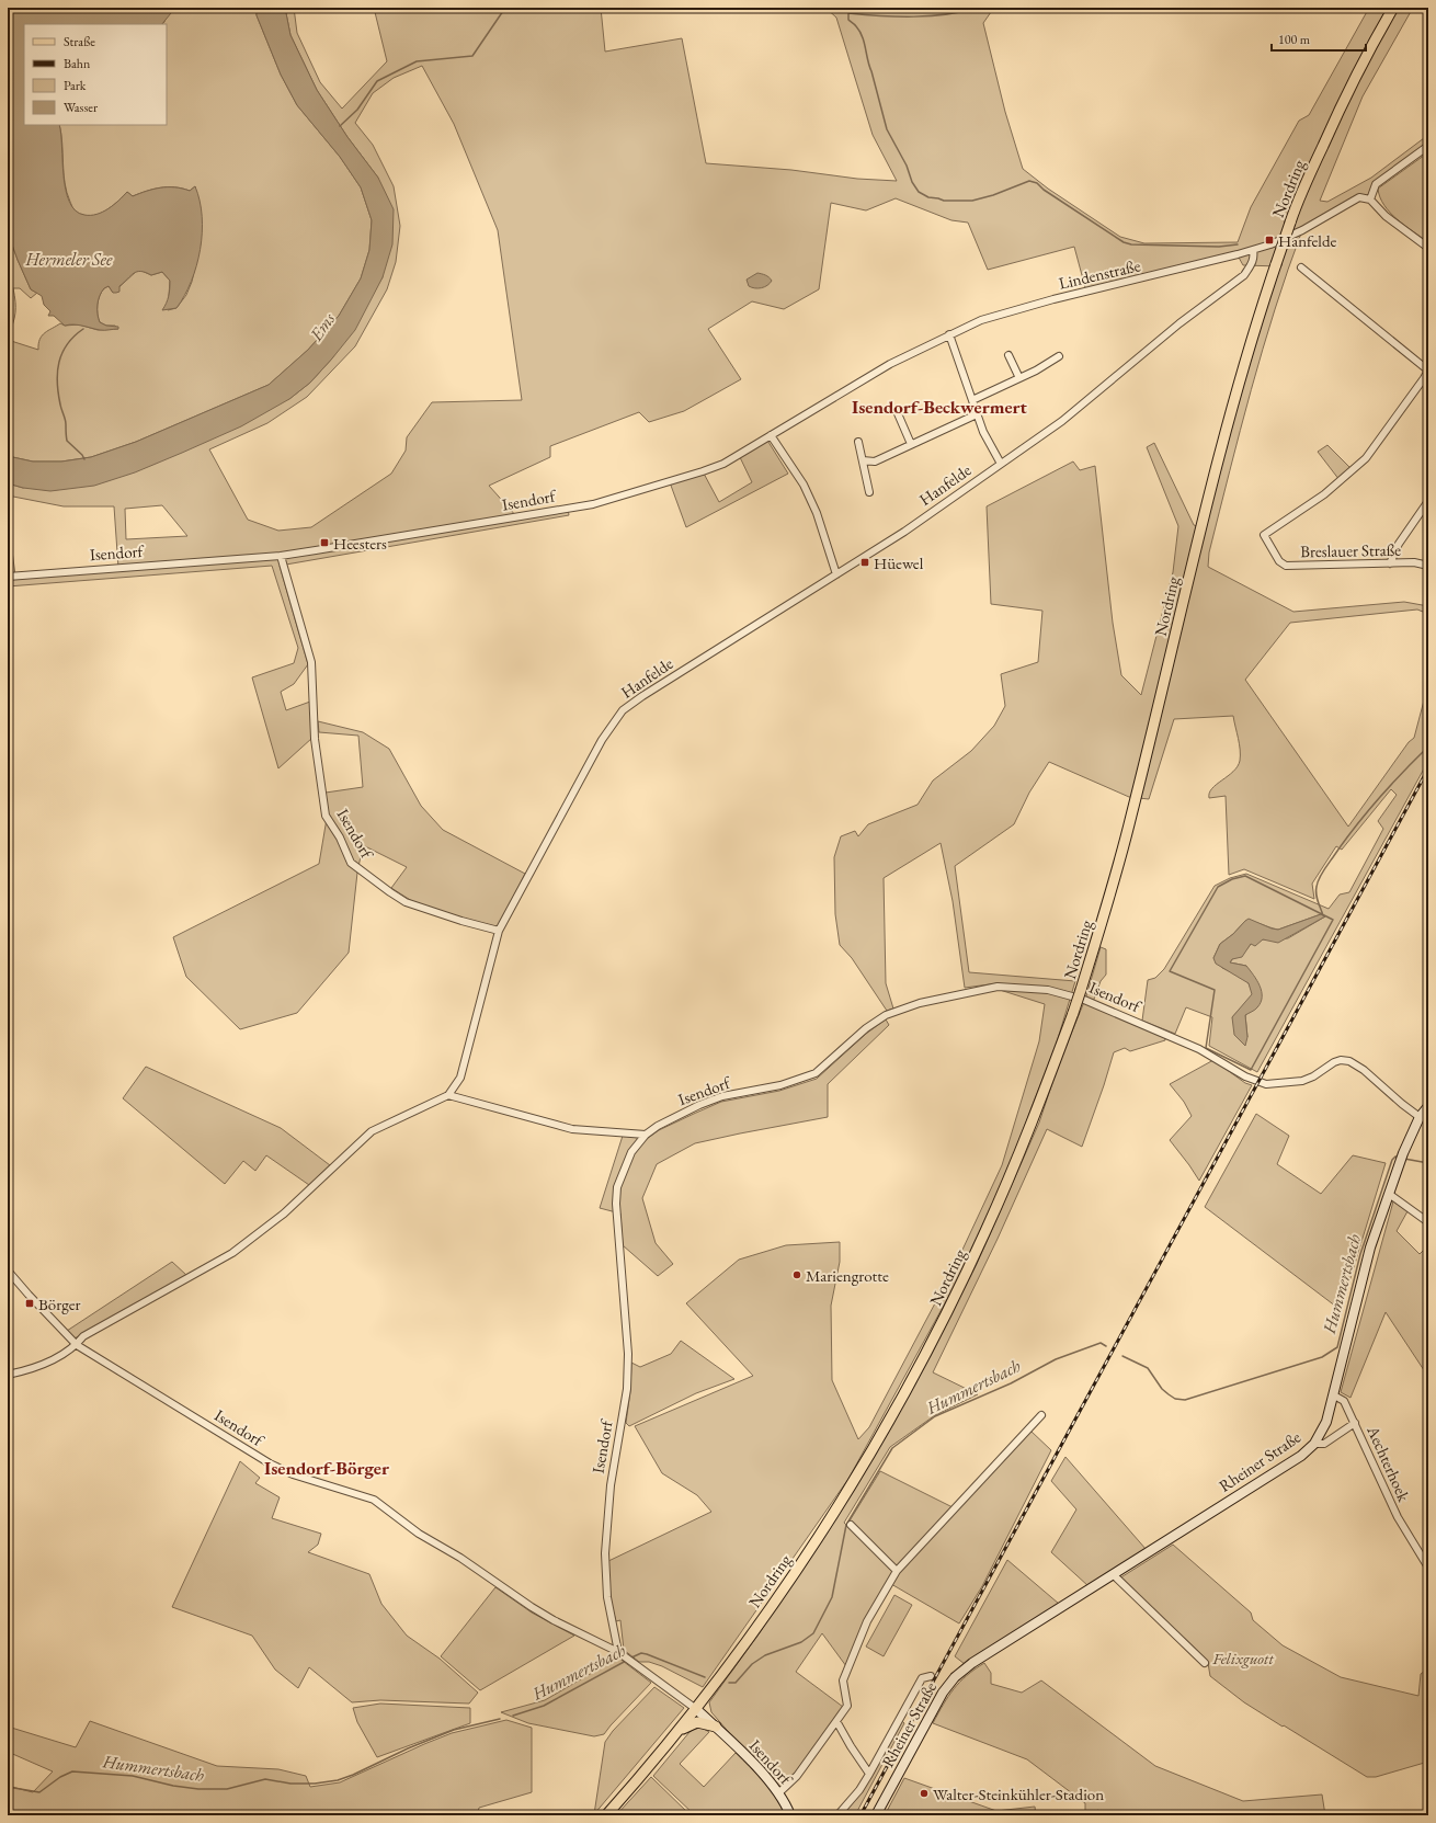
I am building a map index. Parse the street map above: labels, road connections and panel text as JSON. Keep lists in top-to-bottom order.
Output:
{
  "streets": {
    "main road": ["Nordring"],
    "street": [
      "Lindenstraße",
      "Hanfelde",
      "Isendorf",
      "Breslauer Straße",
      "Rheiner Straße",
      "Aechterhoek"
    ]
  },
  "crossings": [
    ["Nordring", "Isendorf"],
    ["Lindenstraße", "Hanfelde"],
    ["Lindenstraße", "Isendorf"],
    ["Hanfelde", "Isendorf"],
    ["Isendorf", "Rheiner Straße"],
    ["Rheiner Straße", "Aechterhoek"]
  ],
  "districts": ["Isendorf-Beckwermert", "Isendorf-Börger"],
  "water": ["Hermeler See", "Ems", "Hummertsbach"],
  "parks": ["Felixguott"],
  "places": {
    "transit": [
      "Hanfelde",
      "Heesters",
      "Hüewel",
      "Börger"
    ],
    "other": ["Mariengrotte", "Walter-Steinkühler-Stadion"]
  },
  "legend": [
    "Straße",
    "Bahn",
    "Park",
    "Wasser"
  ],
  "scale_bar": "100 m"
}
